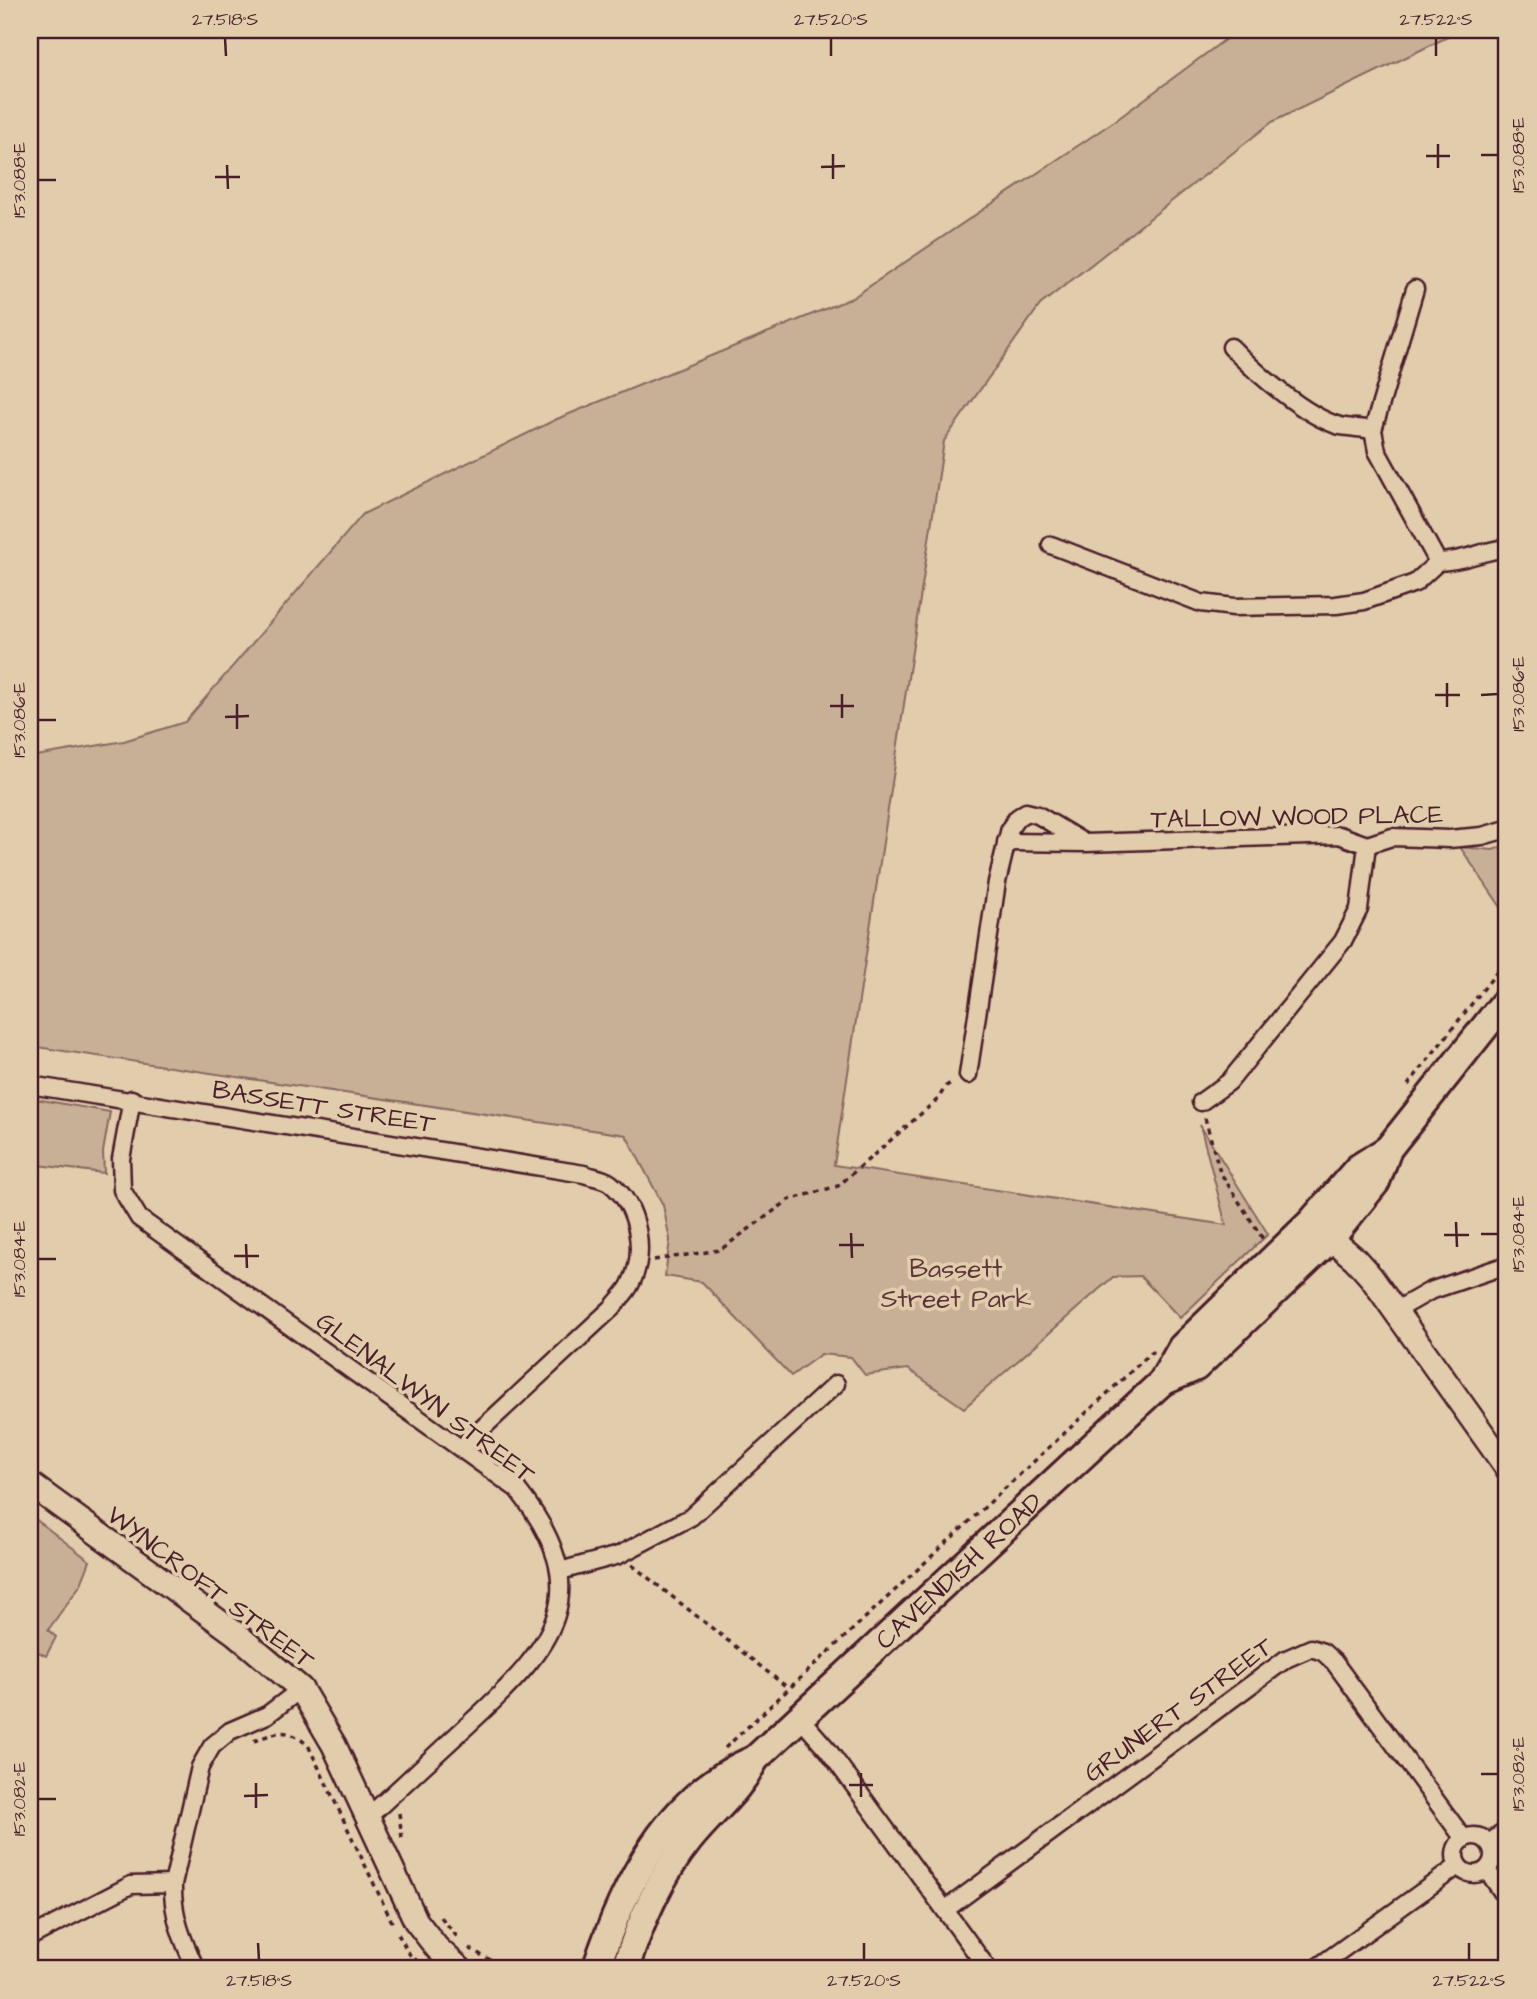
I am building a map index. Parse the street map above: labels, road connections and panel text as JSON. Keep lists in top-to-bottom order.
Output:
{
  "streets": {
    "main road": ["CAVENDISH ROAD"],
    "street": [
      "TALLOW WOOD PLACE",
      "BASSETT STREET",
      "GLENALWYN STREET",
      "WYNCROFT STREET",
      "GRUNERT STREET"
    ]
  },
  "crossings": [
    ["BASSETT STREET", "GLENALWYN STREET"],
    ["GLENALWYN STREET", "WYNCROFT STREET"]
  ],
  "parks": ["Bassett Street Park"],
  "coordinates": [
    "27.518°S",
    "27.520°S",
    "27.522°S",
    "153.088°E",
    "153.086°E",
    "153.084°E",
    "153.082°E"
  ]
}
